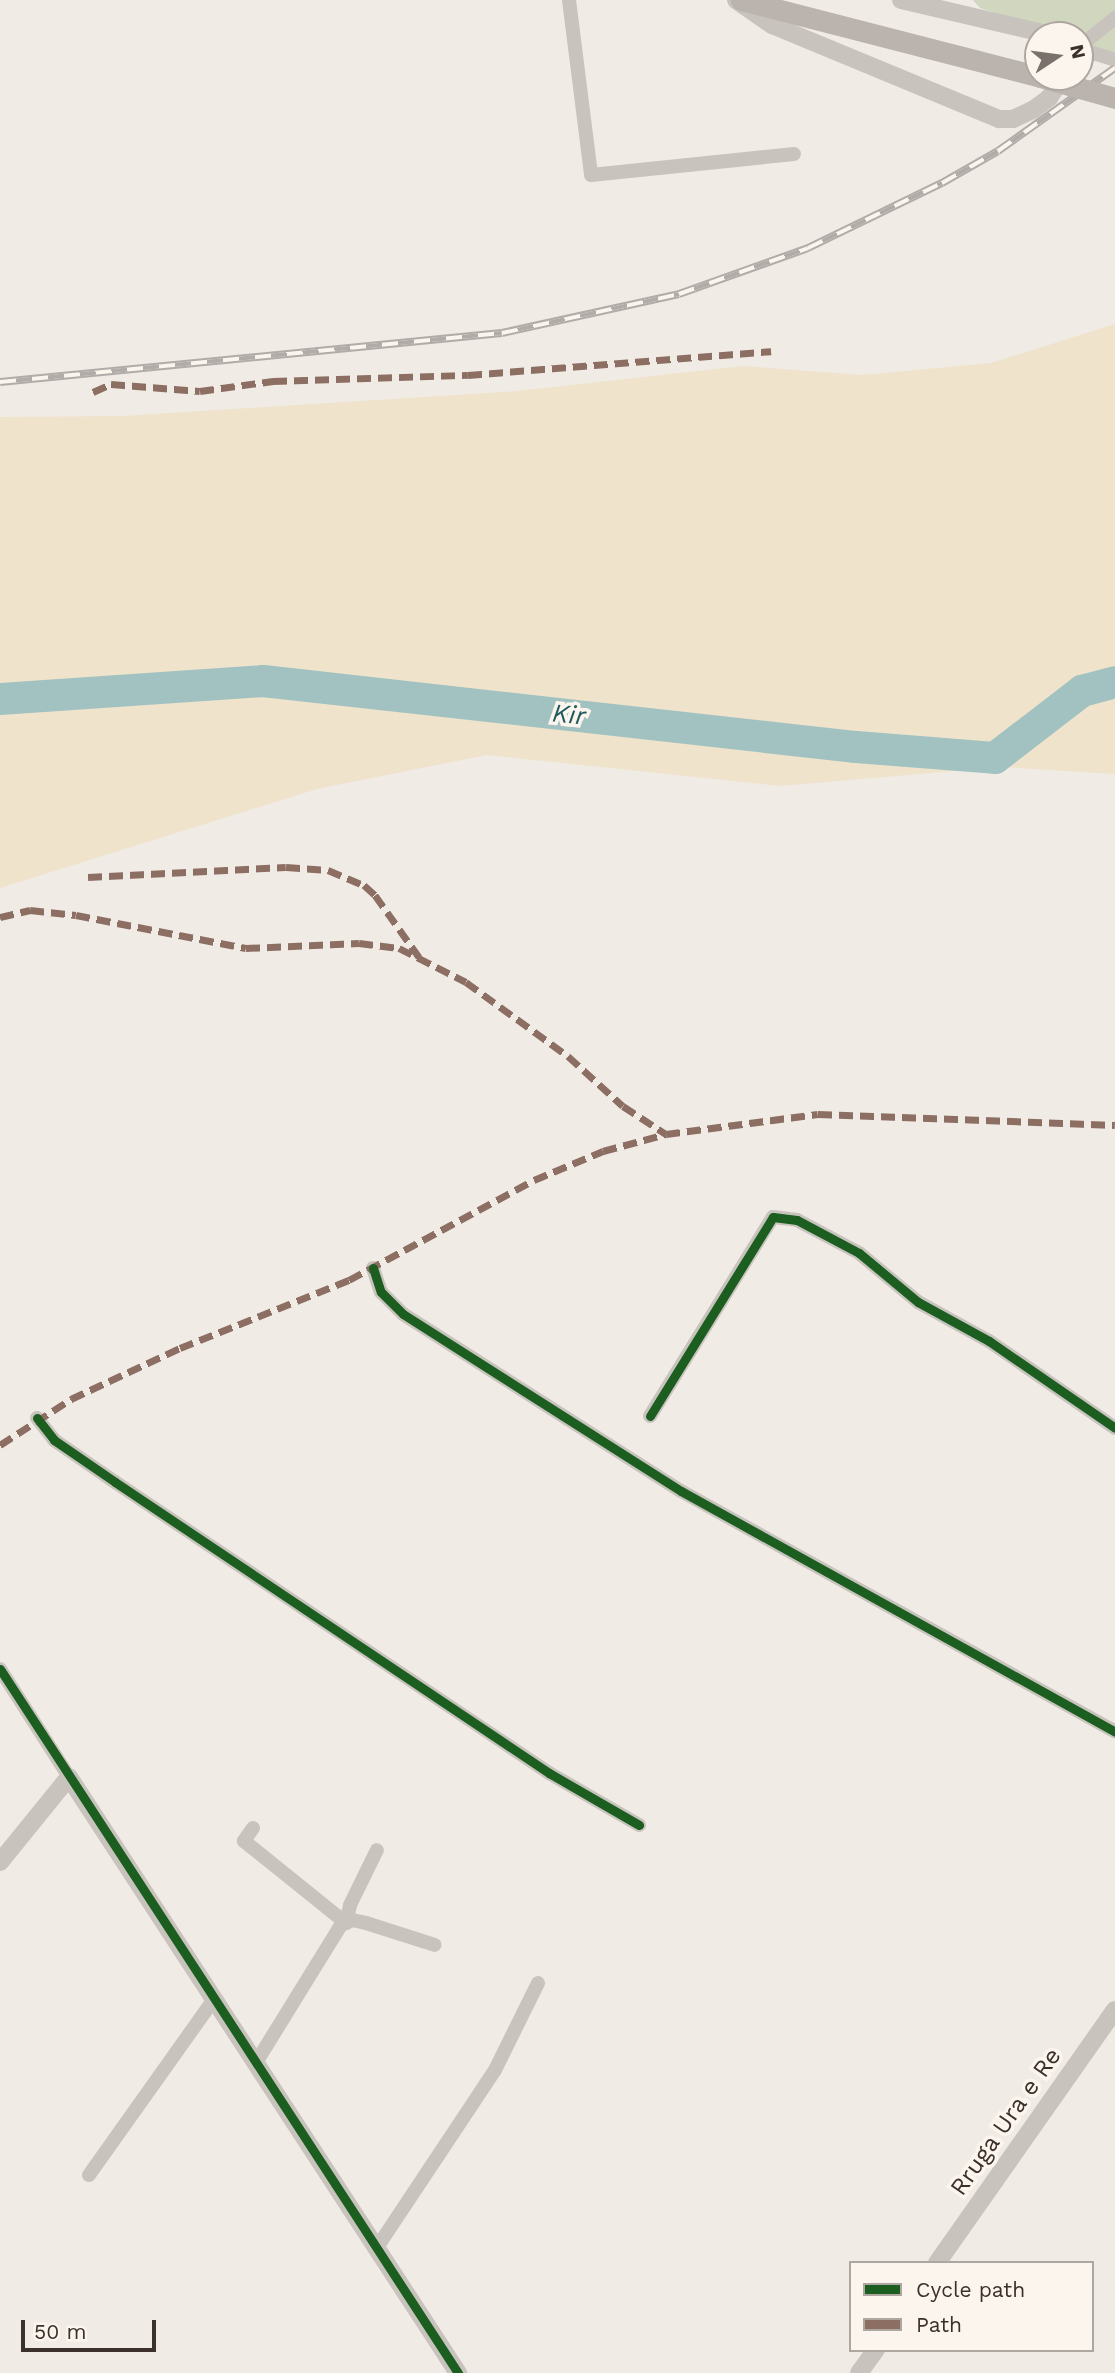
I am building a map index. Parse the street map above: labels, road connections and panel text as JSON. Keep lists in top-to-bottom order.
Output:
{
  "streets": {
    "street": ["Rruga Ura e Re"]
  },
  "water": ["Kir"],
  "legend": ["Cycle path", "Path"],
  "scale_bar": "50 m",
  "north": "right"
}
